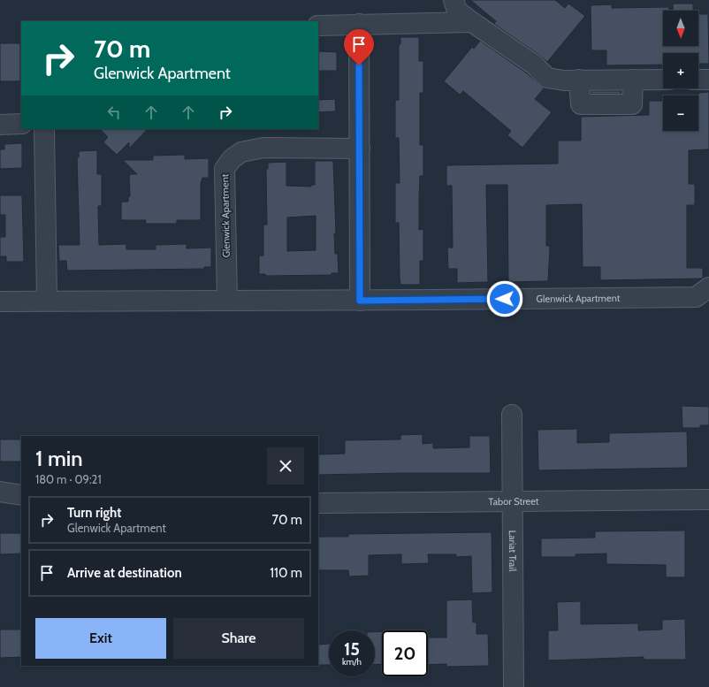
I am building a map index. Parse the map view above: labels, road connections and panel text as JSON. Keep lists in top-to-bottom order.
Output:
{
  "streets": {
    "street": ["Glenwick Apartment", "Tabor Street", "Lariat Trail"]
  },
  "crossings": [
    ["Tabor Street", "Lariat Trail"]
  ],
  "north": "bottom",
  "page": {
    "map_buttons": ["+", "−"],
    "turn": ["70 m", "Glenwick Apartment"],
    "heading": ["1 min", "180 m · 09:21"],
    "list": [
      {
        "name": "Turn right",
        "note": "Glenwick Apartment",
        "value": "70 m"
      },
      {
        "name": "Arrive at destination",
        "value": "110 m"
      }
    ],
    "buttons": ["Exit", "Share"],
    "speed": "15 km/h",
    "limit": "20"
  }
}
